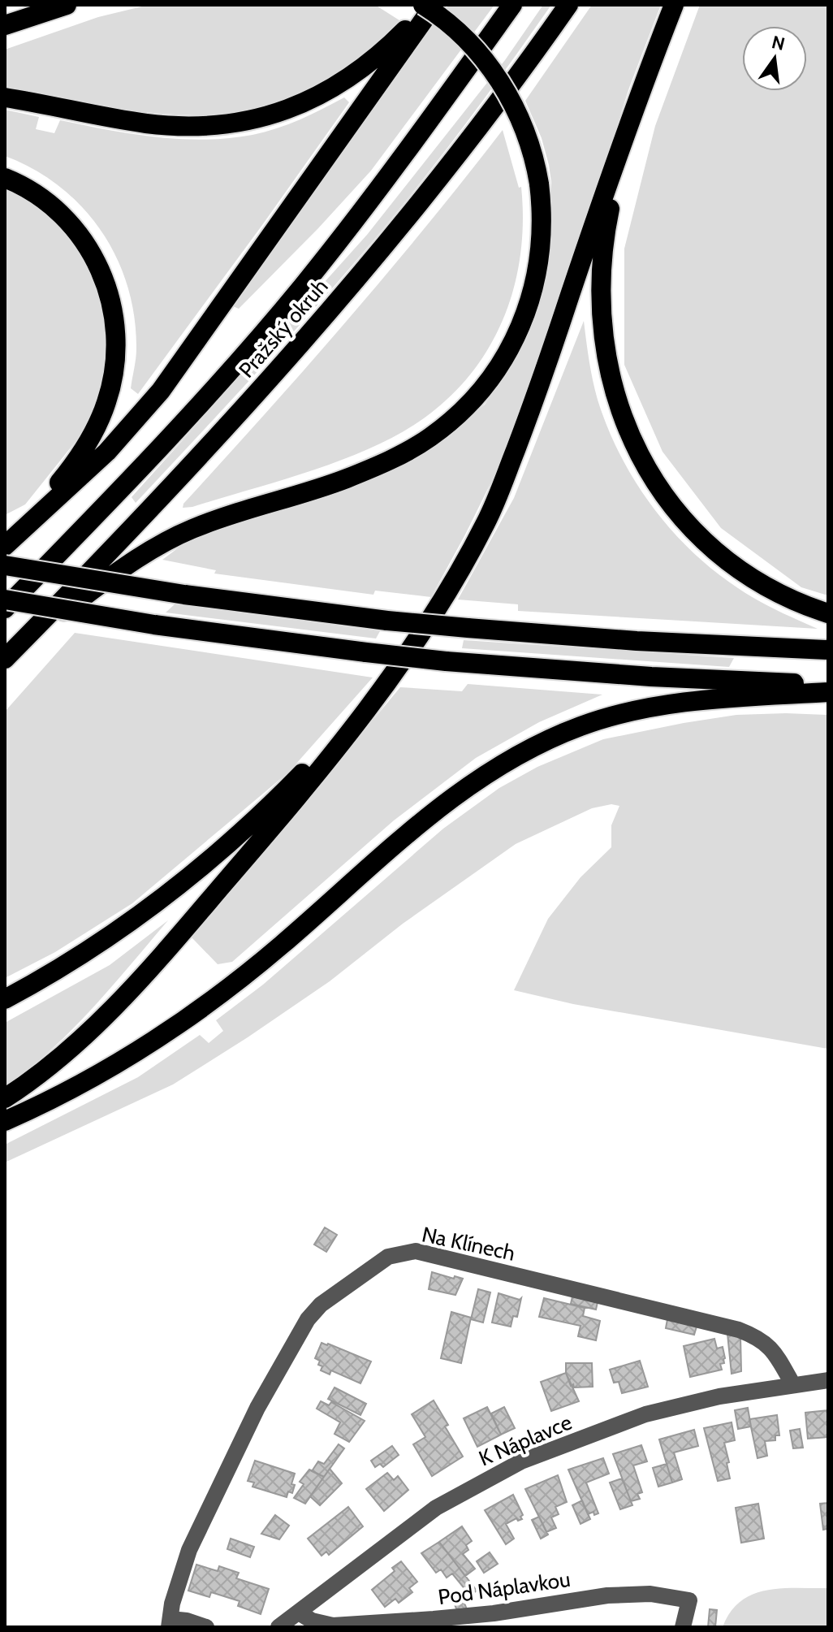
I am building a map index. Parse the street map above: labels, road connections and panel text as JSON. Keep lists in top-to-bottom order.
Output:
{
  "streets": {
    "highway": ["Pražský okruh"],
    "street": ["Na Klínech", "K Náplavce", "Pod Náplavkou"]
  },
  "crossings": [
    ["Na Klínech", "K Náplavce"],
    ["K Náplavce", "Pod Náplavkou"]
  ],
  "north": "top"
}
